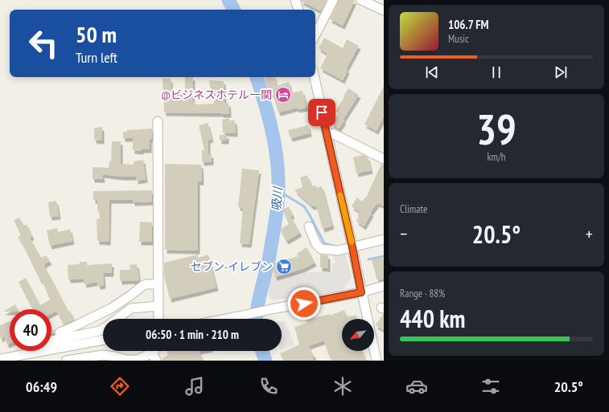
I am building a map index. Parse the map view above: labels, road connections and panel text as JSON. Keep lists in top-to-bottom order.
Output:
{
  "water": ["吸川"],
  "places": {
    "hotel": ["@ビジネスホテル一関"],
    "supermarket": ["セブン-イレブン"]
  },
  "north": "bottom left",
  "page": {
    "turn": ["50 m", "Turn left"],
    "song": ["106.7 FM", "Music"],
    "tile": [
      ["39", "km/h"],
      "Climate",
      ["Range · 88%", "440 km"]
    ],
    "heat": ["−", "20.5°", "+"],
    "limit": "40",
    "trip": "06:50 · 1 min · 210 m",
    "tabs": ["06:49", "20.5°"]
  }
}
